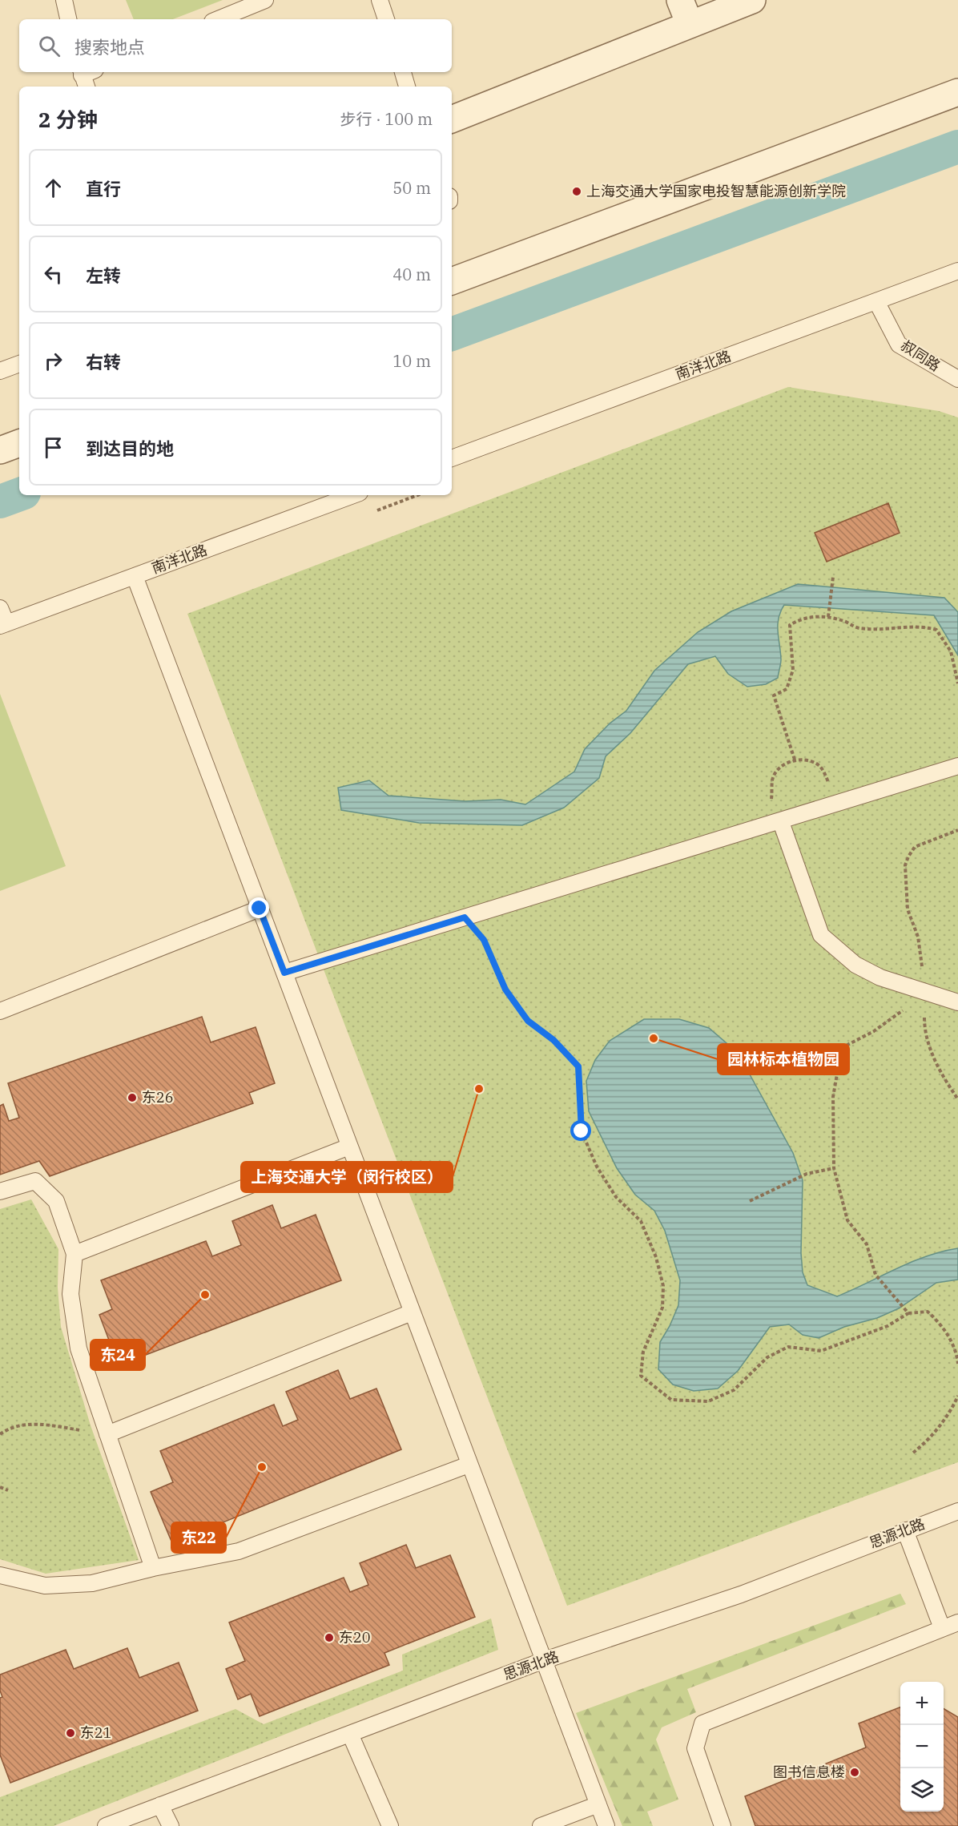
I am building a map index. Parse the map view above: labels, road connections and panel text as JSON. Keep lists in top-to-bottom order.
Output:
{
  "streets": {
    "lane": ["叔同路", "南洋北路", "思源北路"]
  },
  "crossings": [
    ["叔同路", "南洋北路"]
  ],
  "places": [
    "上海交通大学国家电投智慧能源创新学院",
    "园林标本植物园",
    "上海交通大学（闵行校区）",
    "东26",
    "东24",
    "东22",
    "东20",
    "东21",
    "图书信息楼"
  ],
  "page": {
    "search": "搜索地点",
    "heading": ["2 分钟", "步行 · 100 m"],
    "list": [
      ["直行", "50 m"],
      ["左转", "40 m"],
      ["右转", "10 m"],
      "到达目的地"
    ],
    "map_buttons": ["+", "−"]
  }
}
